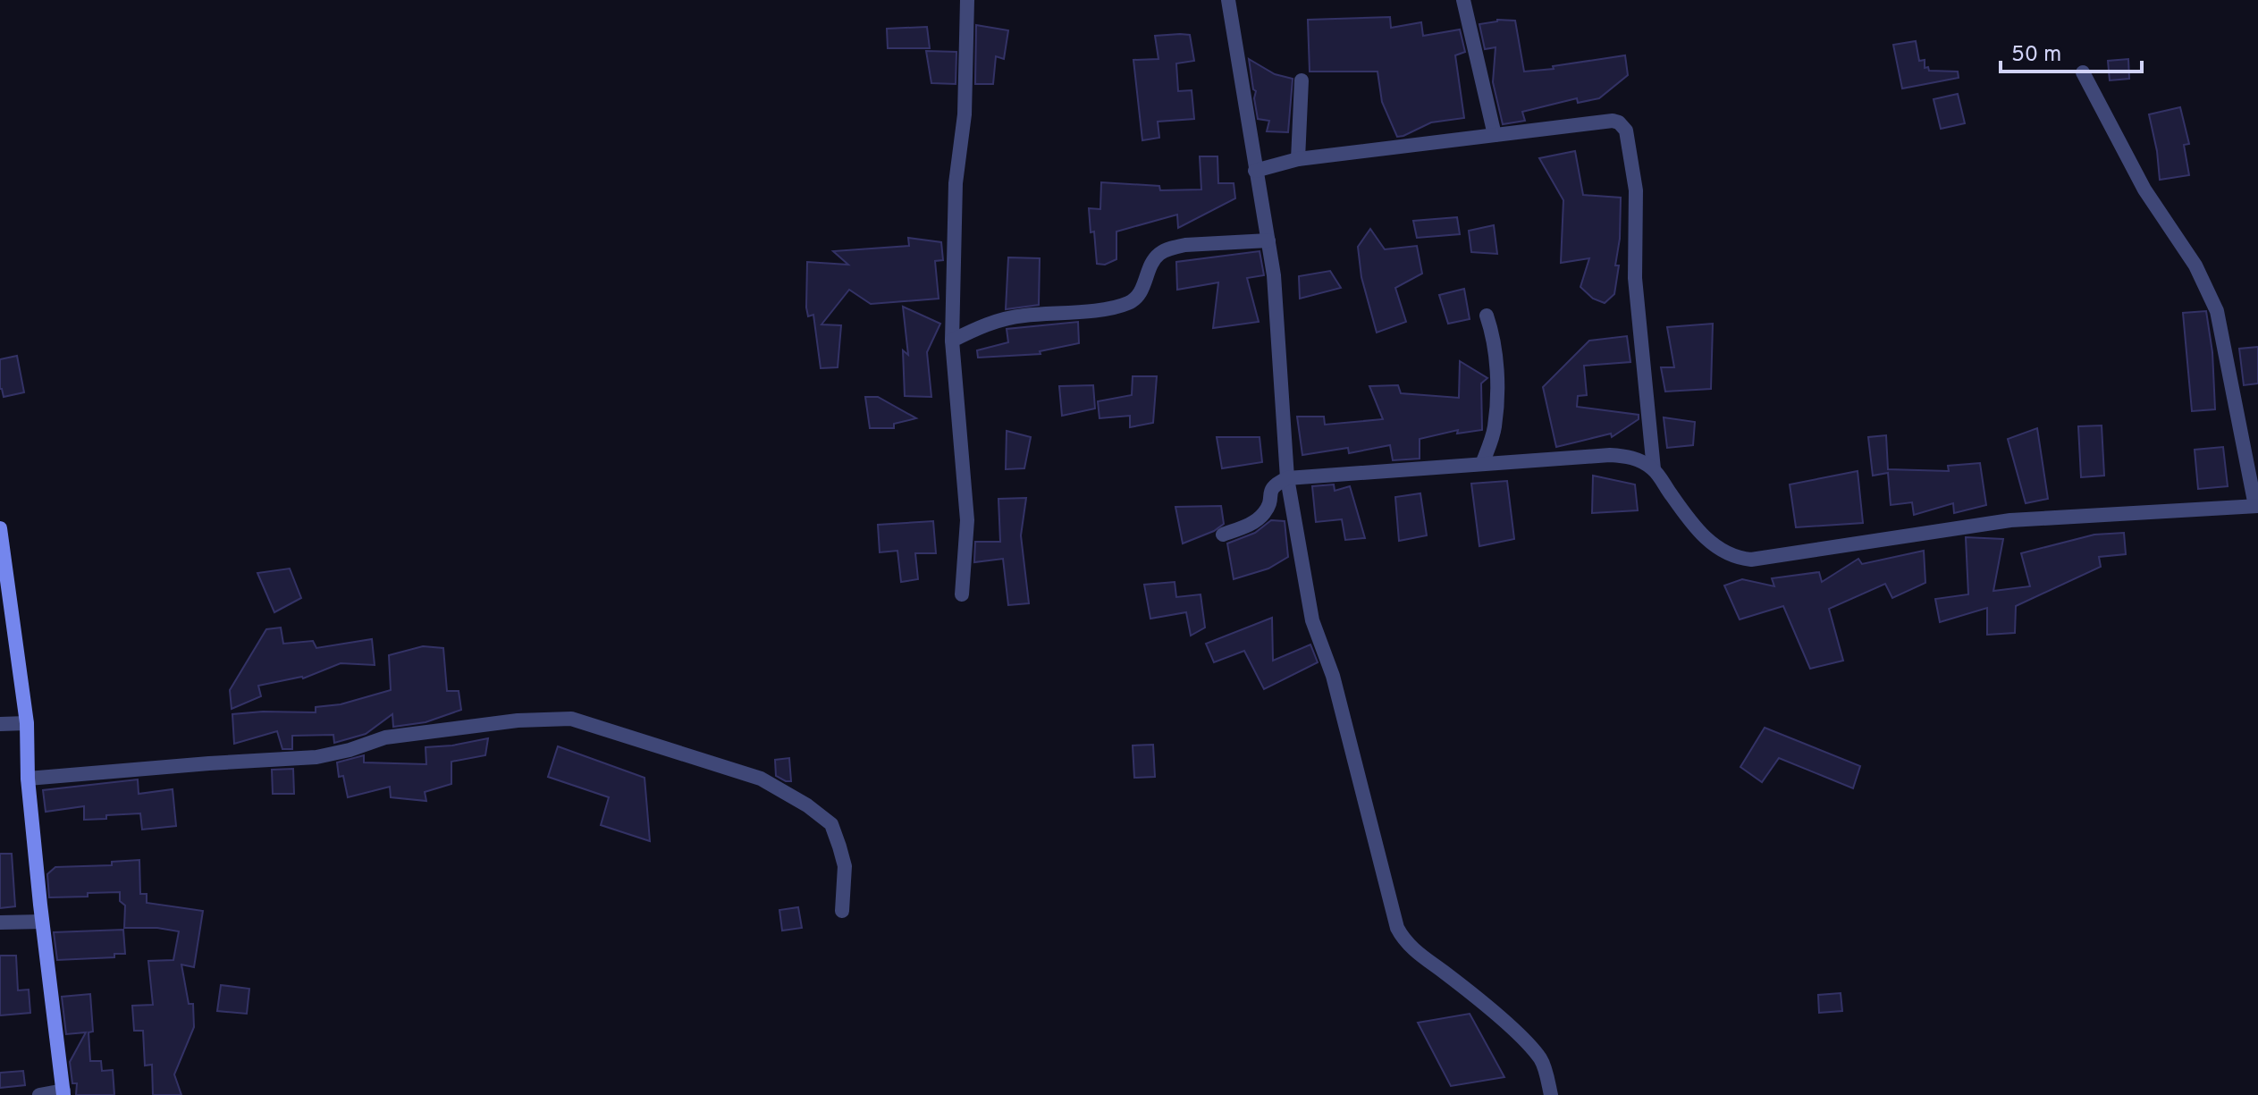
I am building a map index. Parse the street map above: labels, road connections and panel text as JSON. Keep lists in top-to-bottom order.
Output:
{
  "scale_bar": "50 m"
}
